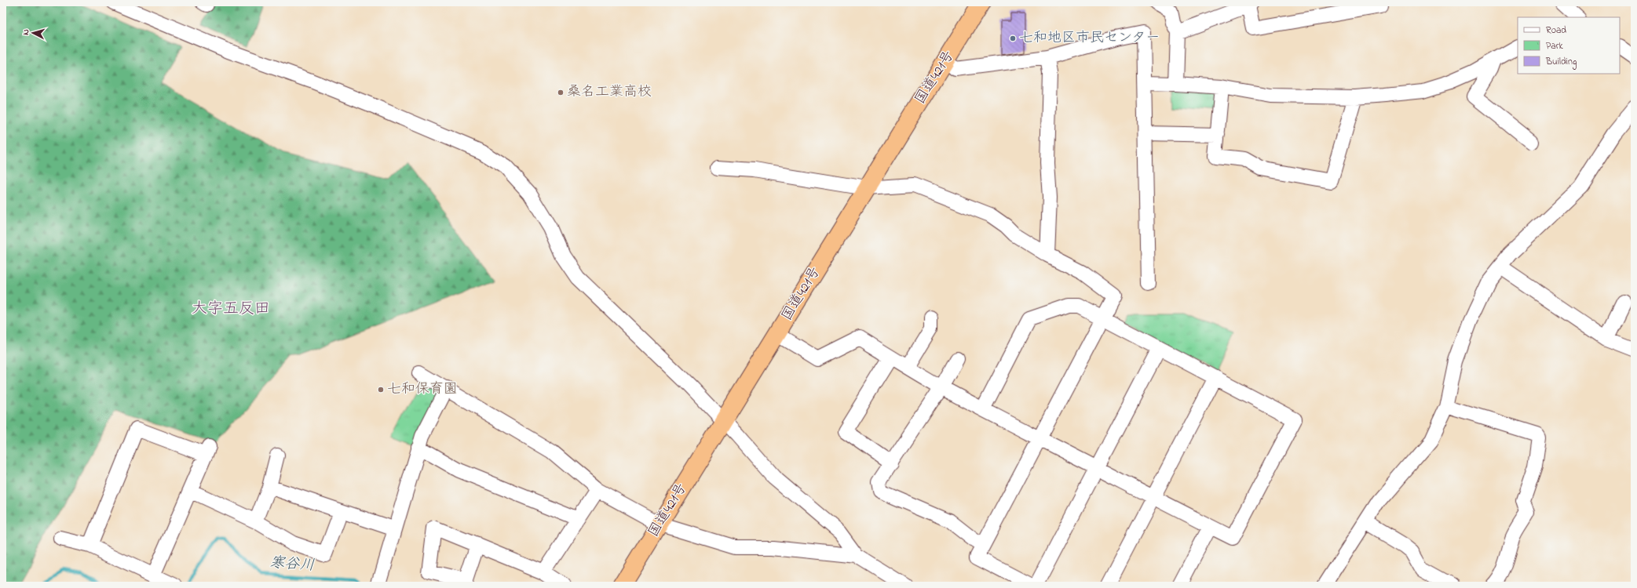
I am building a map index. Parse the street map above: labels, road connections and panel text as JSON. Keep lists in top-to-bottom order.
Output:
{
  "streets": {
    "highway": ["国道421号"]
  },
  "districts": ["大字五反田"],
  "water": ["寒谷川"],
  "places": ["七和地区市民センター", "桑名工業高校", "七和保育園"],
  "legend": ["Road", "Park", "Building"],
  "north": "left"
}
